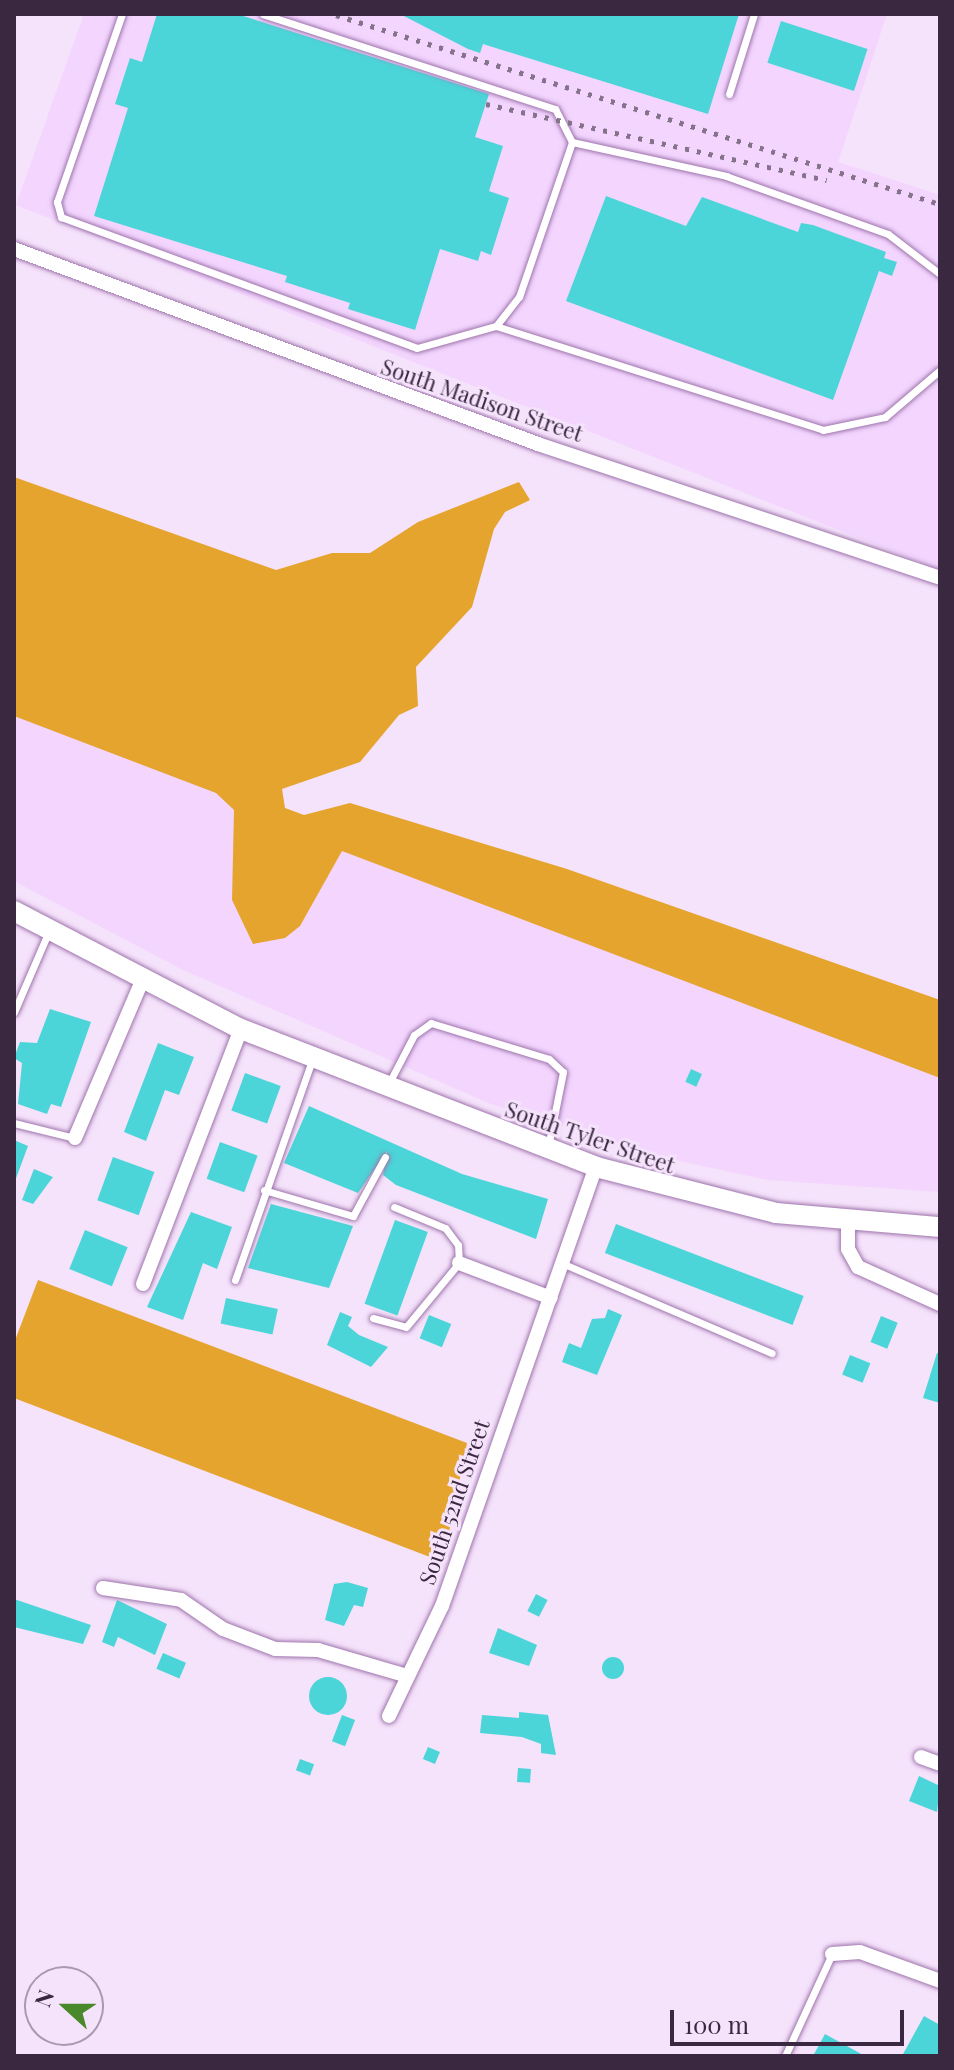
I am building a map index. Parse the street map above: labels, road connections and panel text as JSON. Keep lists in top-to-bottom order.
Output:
{
  "streets": {
    "main road": ["South Tyler Street"],
    "street": ["South Madison Street", "South 52nd Street"]
  },
  "crossings": [
    ["South Tyler Street", "South 52nd Street"]
  ],
  "scale_bar": "100 m",
  "north": "left"
}
